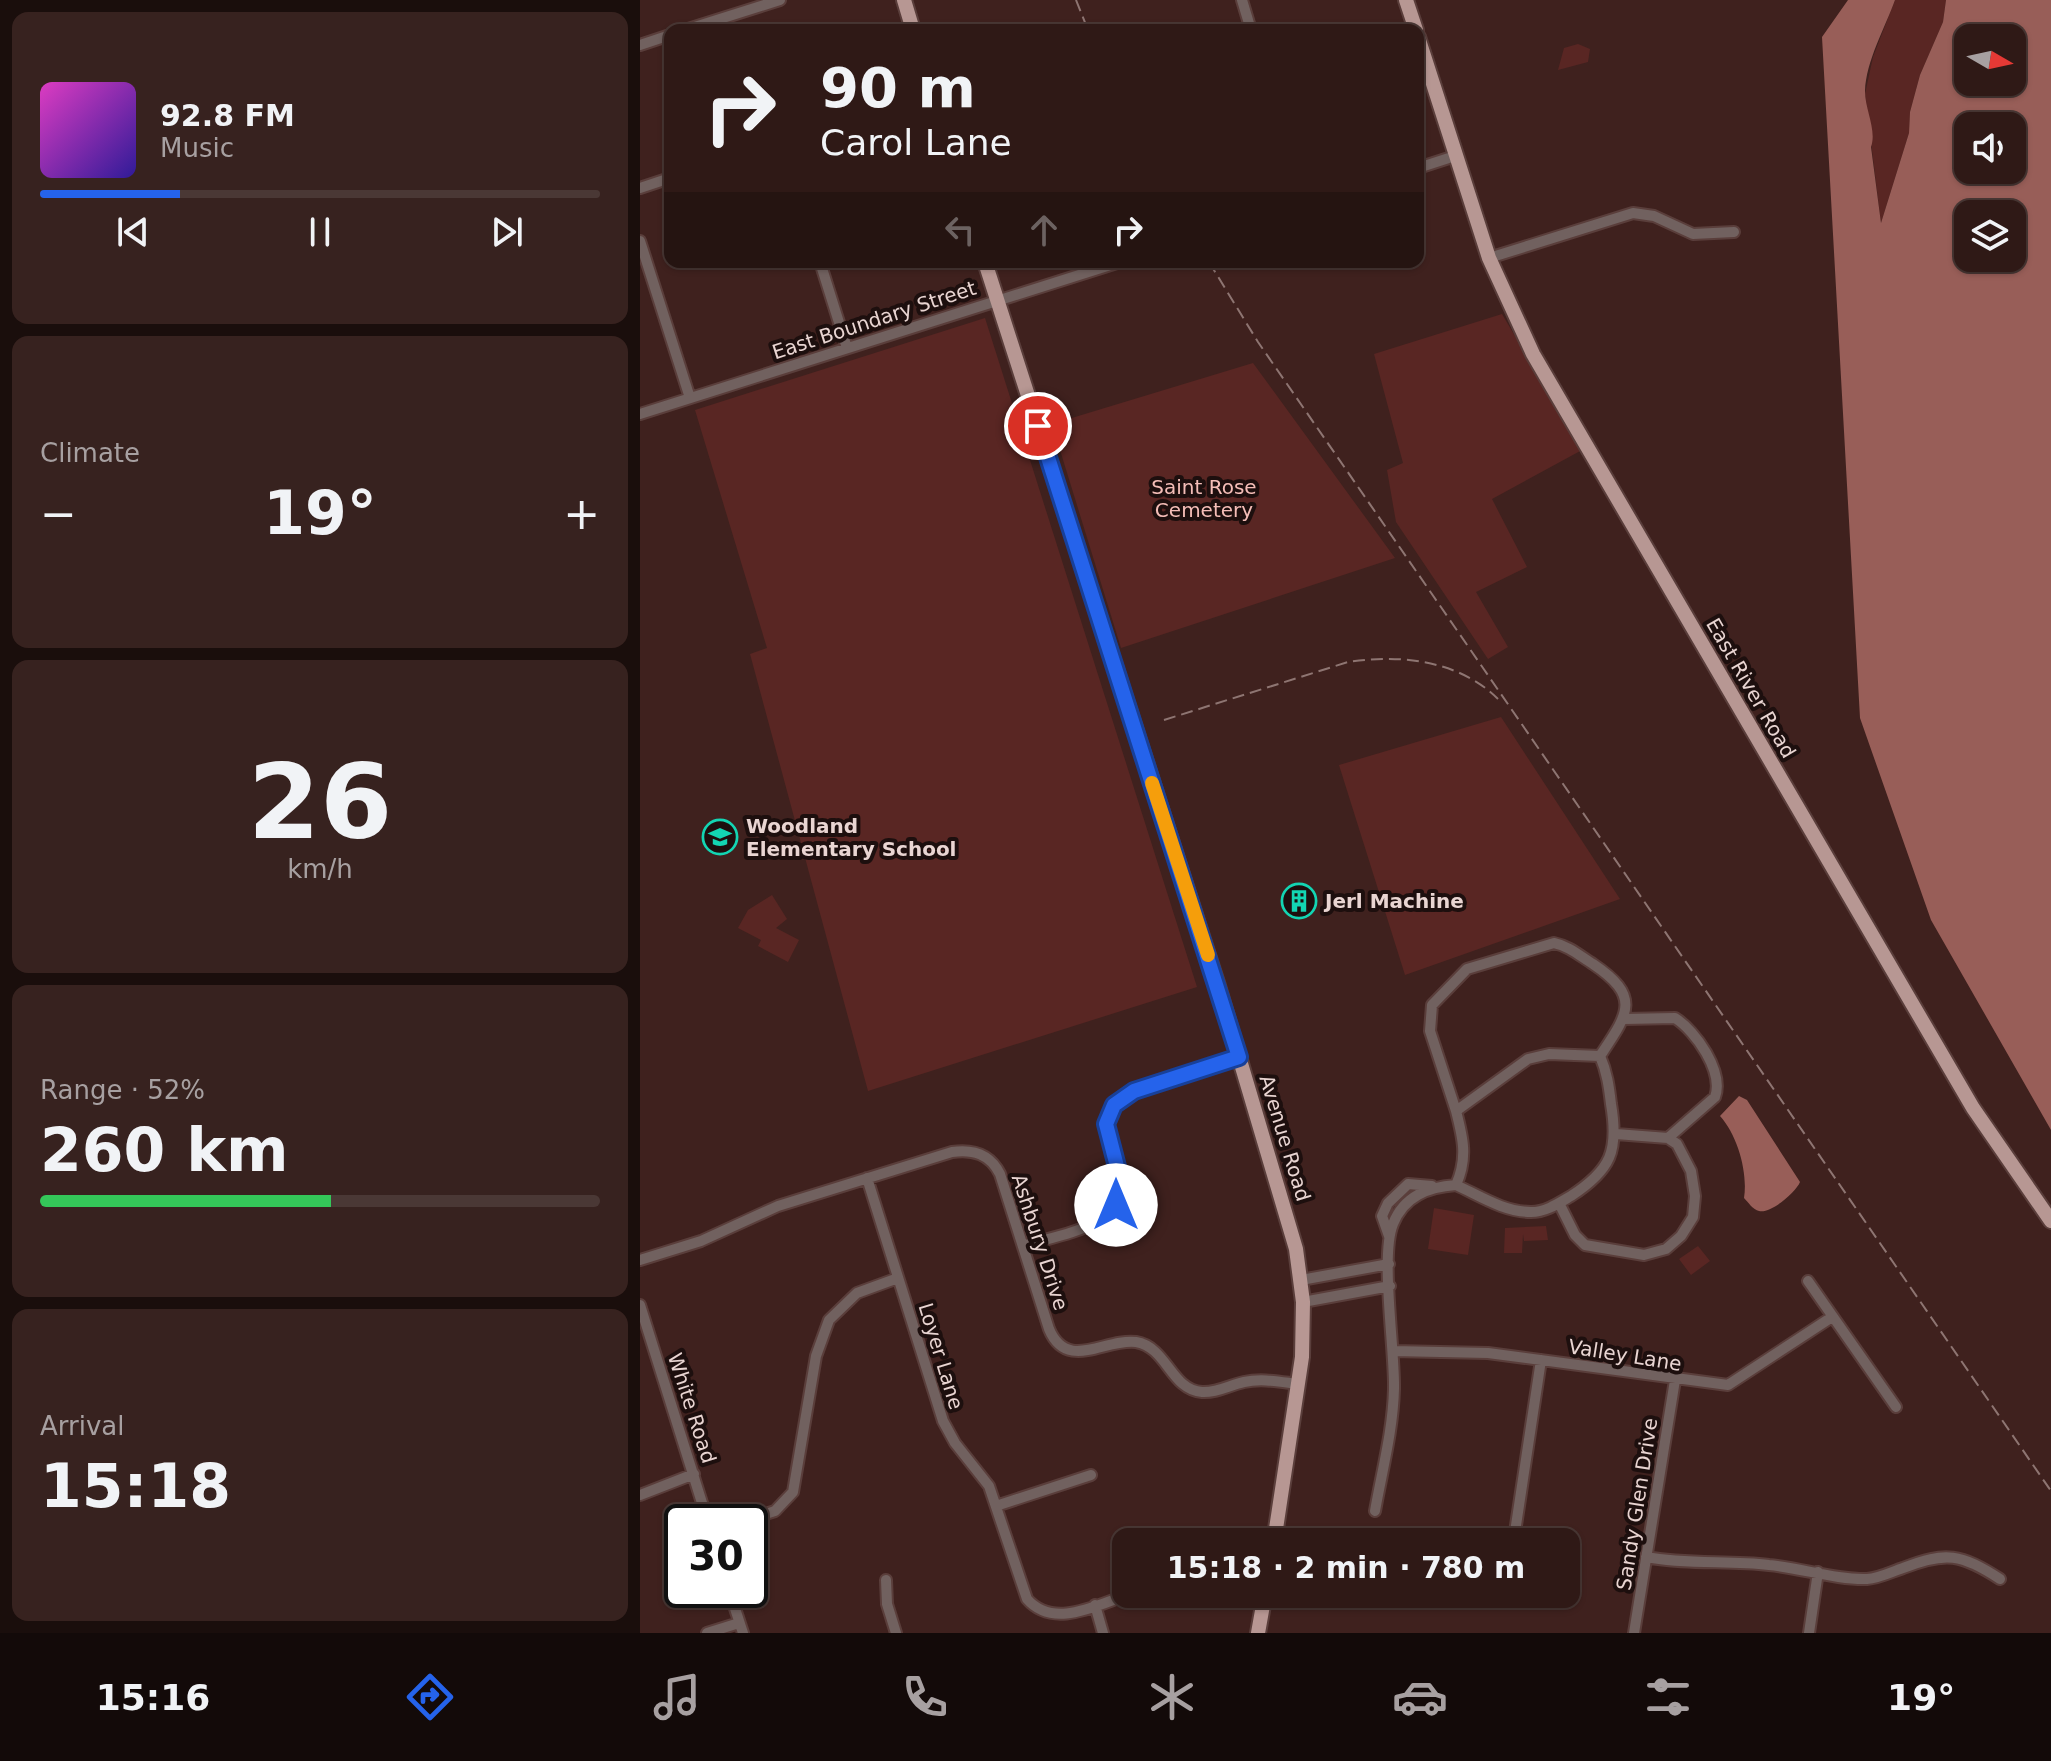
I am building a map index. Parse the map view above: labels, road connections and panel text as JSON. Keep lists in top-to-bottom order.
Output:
{
  "streets": {
    "main road": ["East River Road", "Avenue Road"],
    "street": [
      "East Boundary Street",
      "Ashbury Drive",
      "Valley Lane",
      "Loyer Lane",
      "White Road",
      "Sandy Glen Drive"
    ]
  },
  "crossings": [
    ["East Boundary Street", "Avenue Road"],
    ["Avenue Road", "Ashbury Drive"],
    ["Ashbury Drive", "Loyer Lane"],
    ["Valley Lane", "Sandy Glen Drive"]
  ],
  "parks": ["Saint Rose Cemetery"],
  "places": {
    "school or university": ["Woodland Elementary School"],
    "building": ["Jerl Machine"]
  },
  "north": "right",
  "page": {
    "turn": ["90 m", "Carol Lane"],
    "song": ["92.8 FM", "Music"],
    "tile": [
      "Climate",
      ["26", "km/h"],
      ["Range · 52%", "260 km"],
      ["Arrival", "15:18"]
    ],
    "heat": ["−", "19°", "+"],
    "limit": "30",
    "trip": "15:18 · 2 min · 780 m",
    "tabs": ["15:16", "19°"]
  }
}
